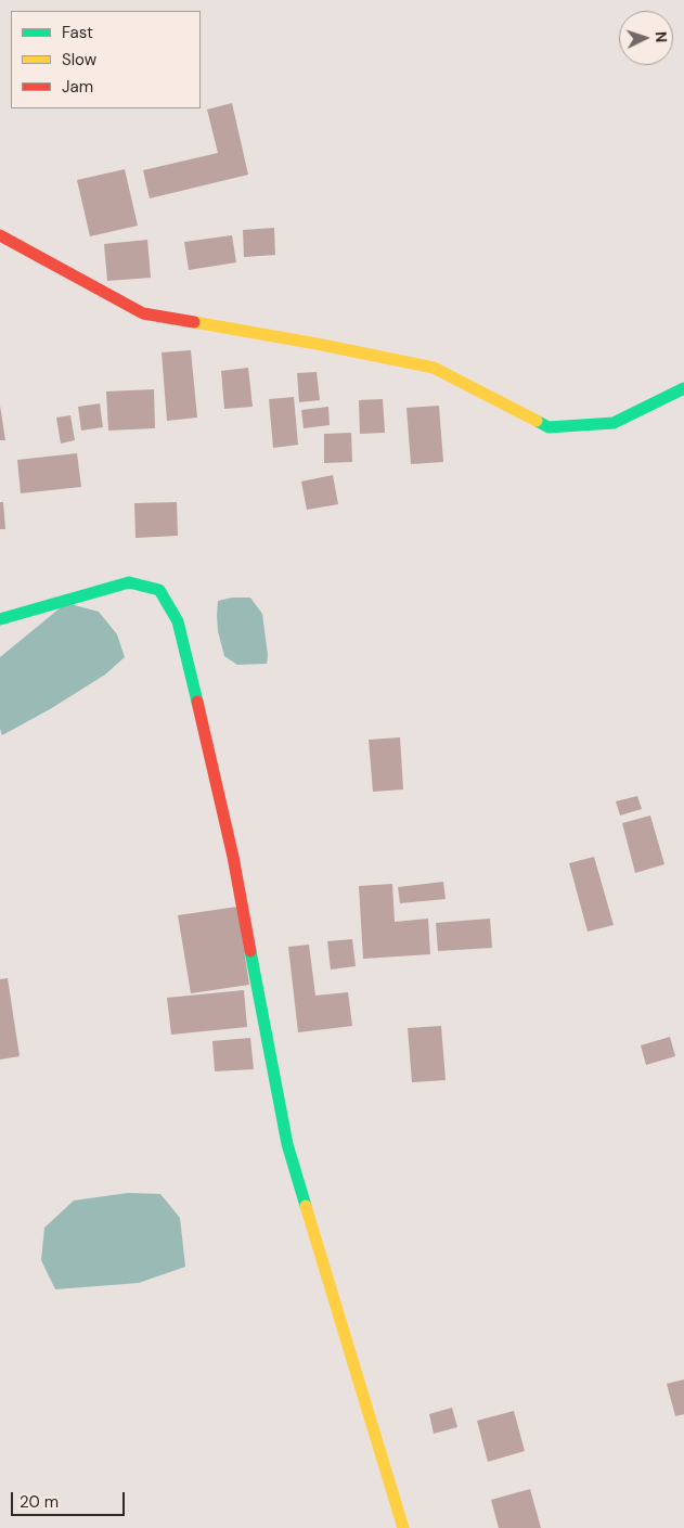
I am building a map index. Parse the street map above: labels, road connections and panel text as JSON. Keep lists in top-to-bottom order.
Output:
{
  "legend": ["Fast", "Slow", "Jam"],
  "scale_bar": "20 m",
  "north": "right"
}
